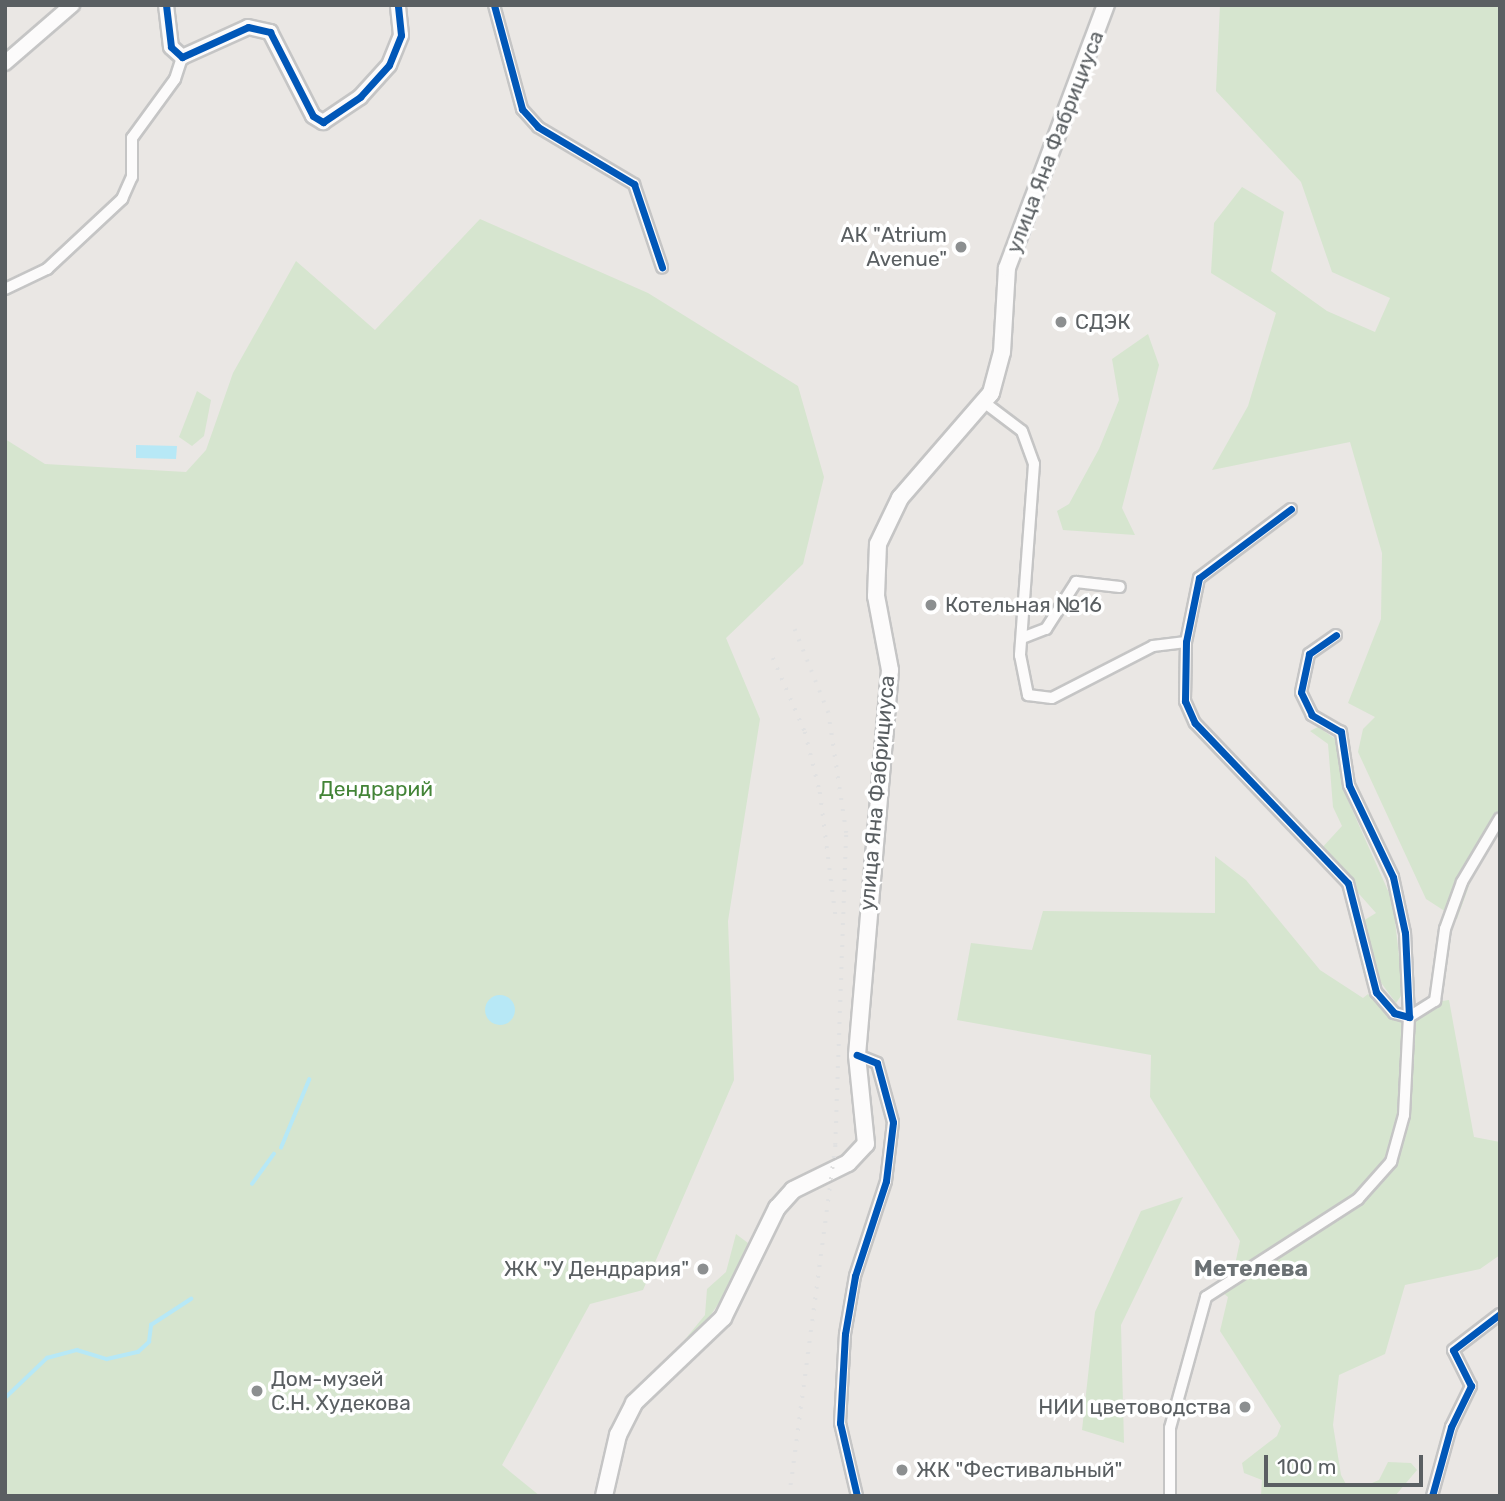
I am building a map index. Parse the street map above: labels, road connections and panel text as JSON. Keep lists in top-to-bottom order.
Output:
{
  "streets": {
    "main road": ["улица Яна Фабрициуса"]
  },
  "districts": ["Метелева"],
  "parks": ["Дендрарий"],
  "places": [
    "АК \"Atrium Avenue\"",
    "СДЭК",
    "Котельная №16",
    "ЖК \"У Дендрария\"",
    "Дом-музей С.Н. Худекова",
    "НИИ цветоводства",
    "ЖК \"Фестивальный\""
  ],
  "scale_bar": "100 m"
}
